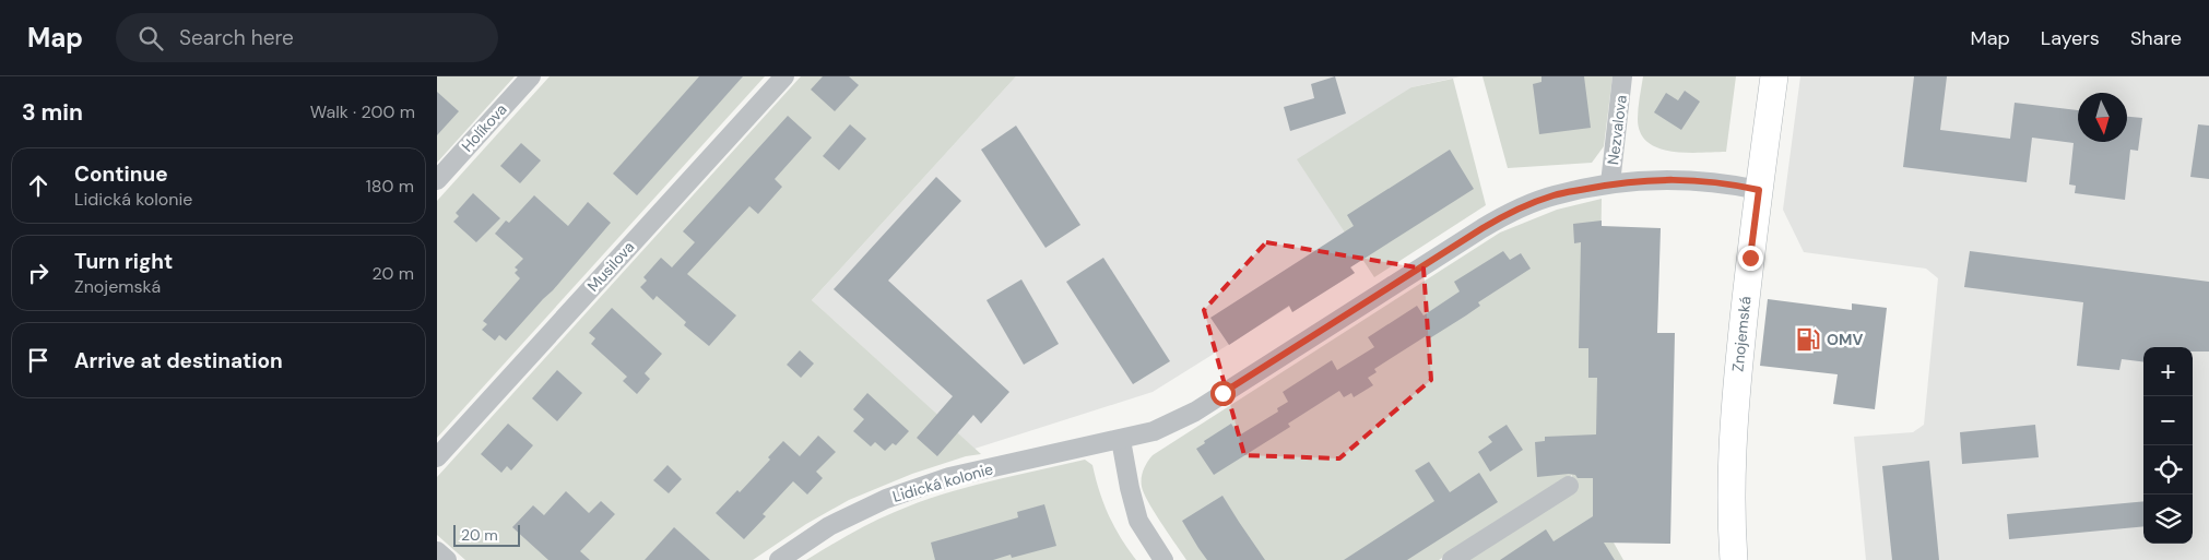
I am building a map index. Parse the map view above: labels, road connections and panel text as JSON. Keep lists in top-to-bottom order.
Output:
{
  "streets": {
    "main road": ["Znojemská"],
    "street": [
      "Holíkova",
      "Nezvalova",
      "Musilova",
      "Lidická kolonie"
    ]
  },
  "crossings": [
    ["Nezvalova", "Lidická kolonie"],
    ["Znojemská", "Lidická kolonie"]
  ],
  "places": {
    "fuel station": ["OMV"]
  },
  "scale_bar": "20 m",
  "north": "bottom",
  "page": {
    "header": "Map",
    "search": "Search here",
    "nav": ["Map", "Layers", "Share"],
    "heading": ["3 min", "Walk · 200 m"],
    "list": [
      ["Continue", "Lidická kolonie", "180 m"],
      ["Turn right", "Znojemská", "20 m"],
      "Arrive at destination"
    ],
    "map_buttons": ["+", "−"],
    "scale": "20 m"
  }
}
